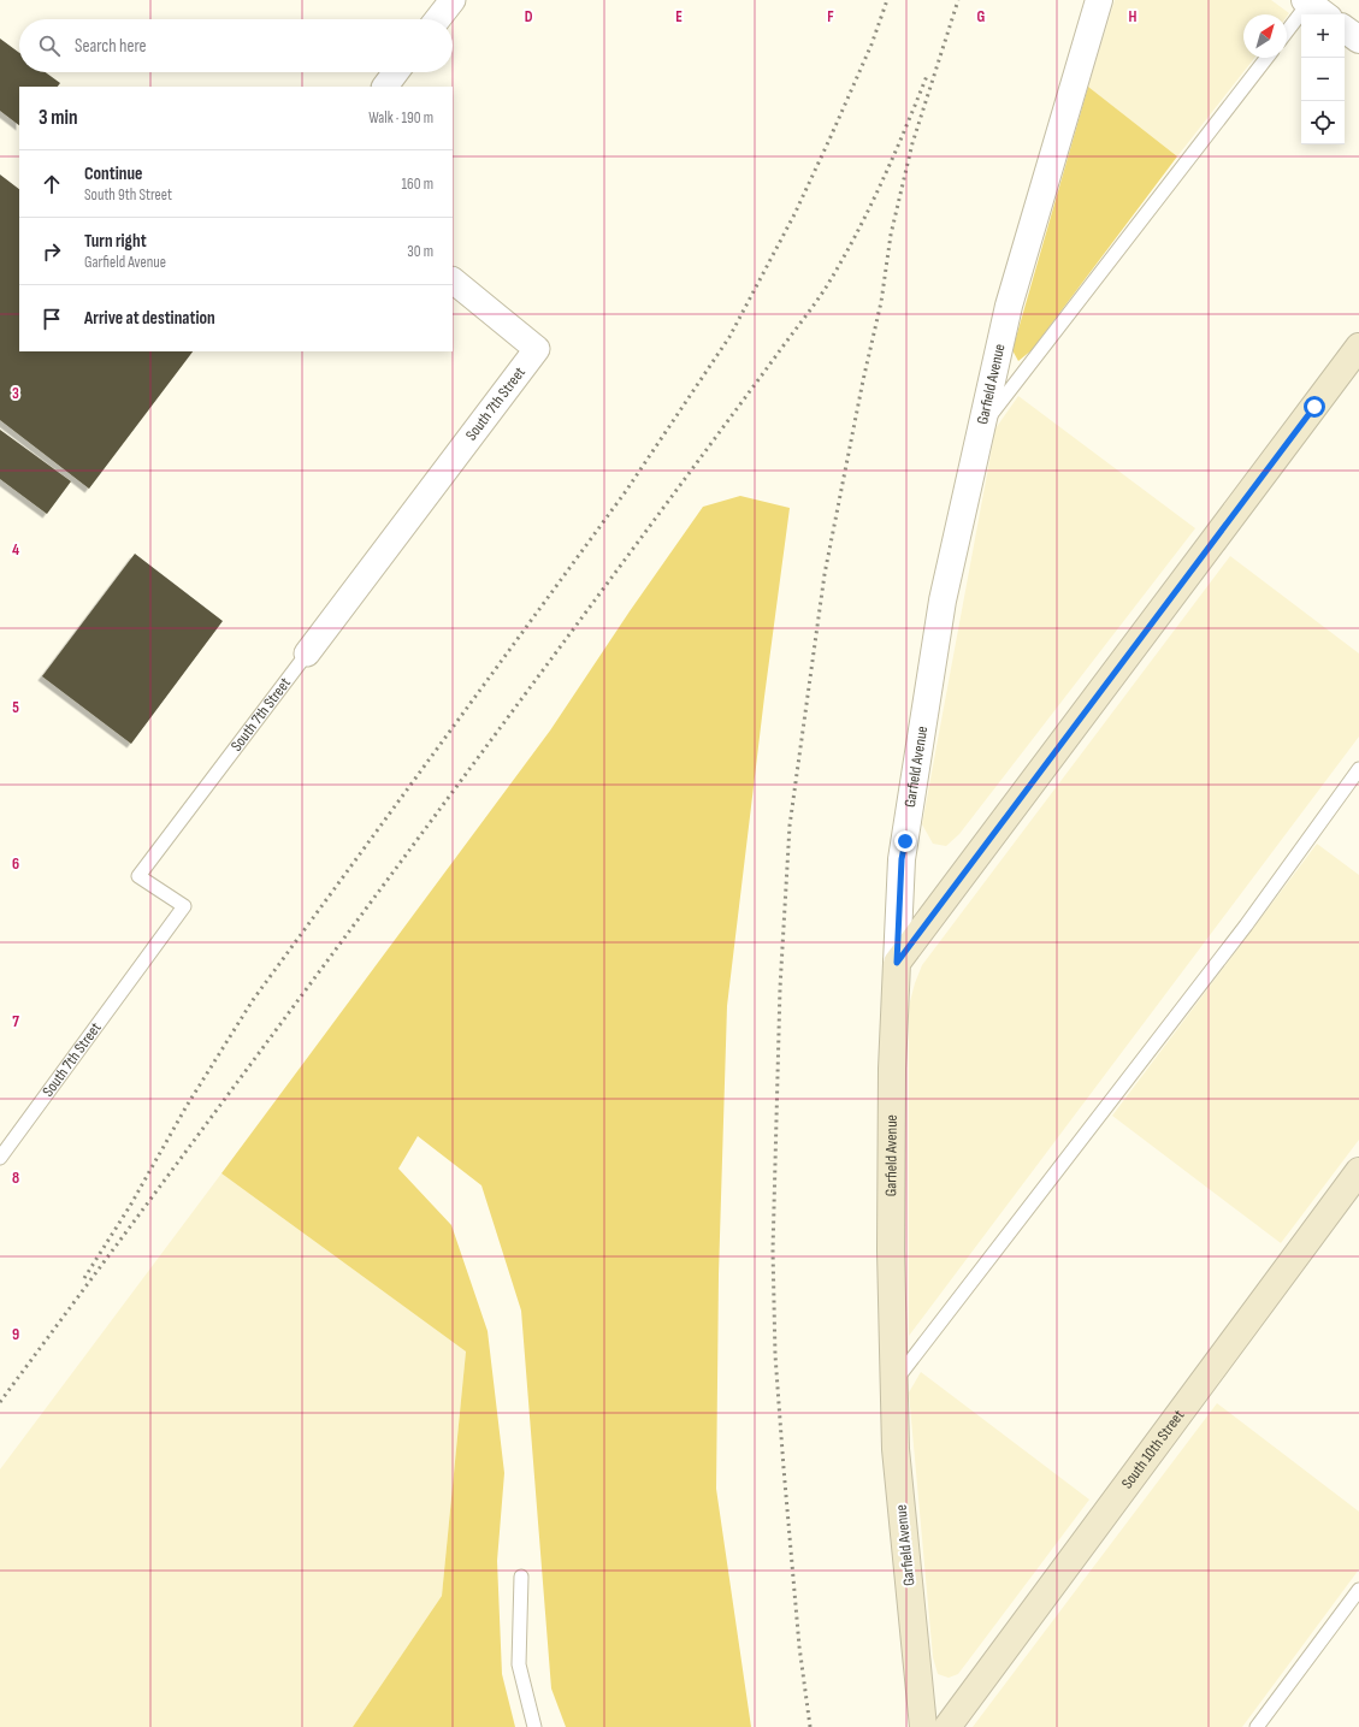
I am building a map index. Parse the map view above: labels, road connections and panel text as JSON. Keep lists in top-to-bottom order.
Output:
{
  "streets": {
    "main road": ["Garfield Avenue", "South 10th Street"],
    "street": ["South 7th Street"]
  },
  "north": "top right",
  "page": {
    "map_buttons": ["+", "−"],
    "search": "Search here",
    "heading": ["3 min", "Walk · 190 m"],
    "list": [
      ["Continue", "South 9th Street", "160 m"],
      ["Turn right", "Garfield Avenue", "30 m"],
      "Arrive at destination"
    ]
  },
  "grid": {
    "columns": [
      "D",
      "E",
      "F",
      "G",
      "H"
    ],
    "rows": [
      "3",
      "4",
      "5",
      "6",
      "7",
      "8",
      "9"
    ]
  }
}
